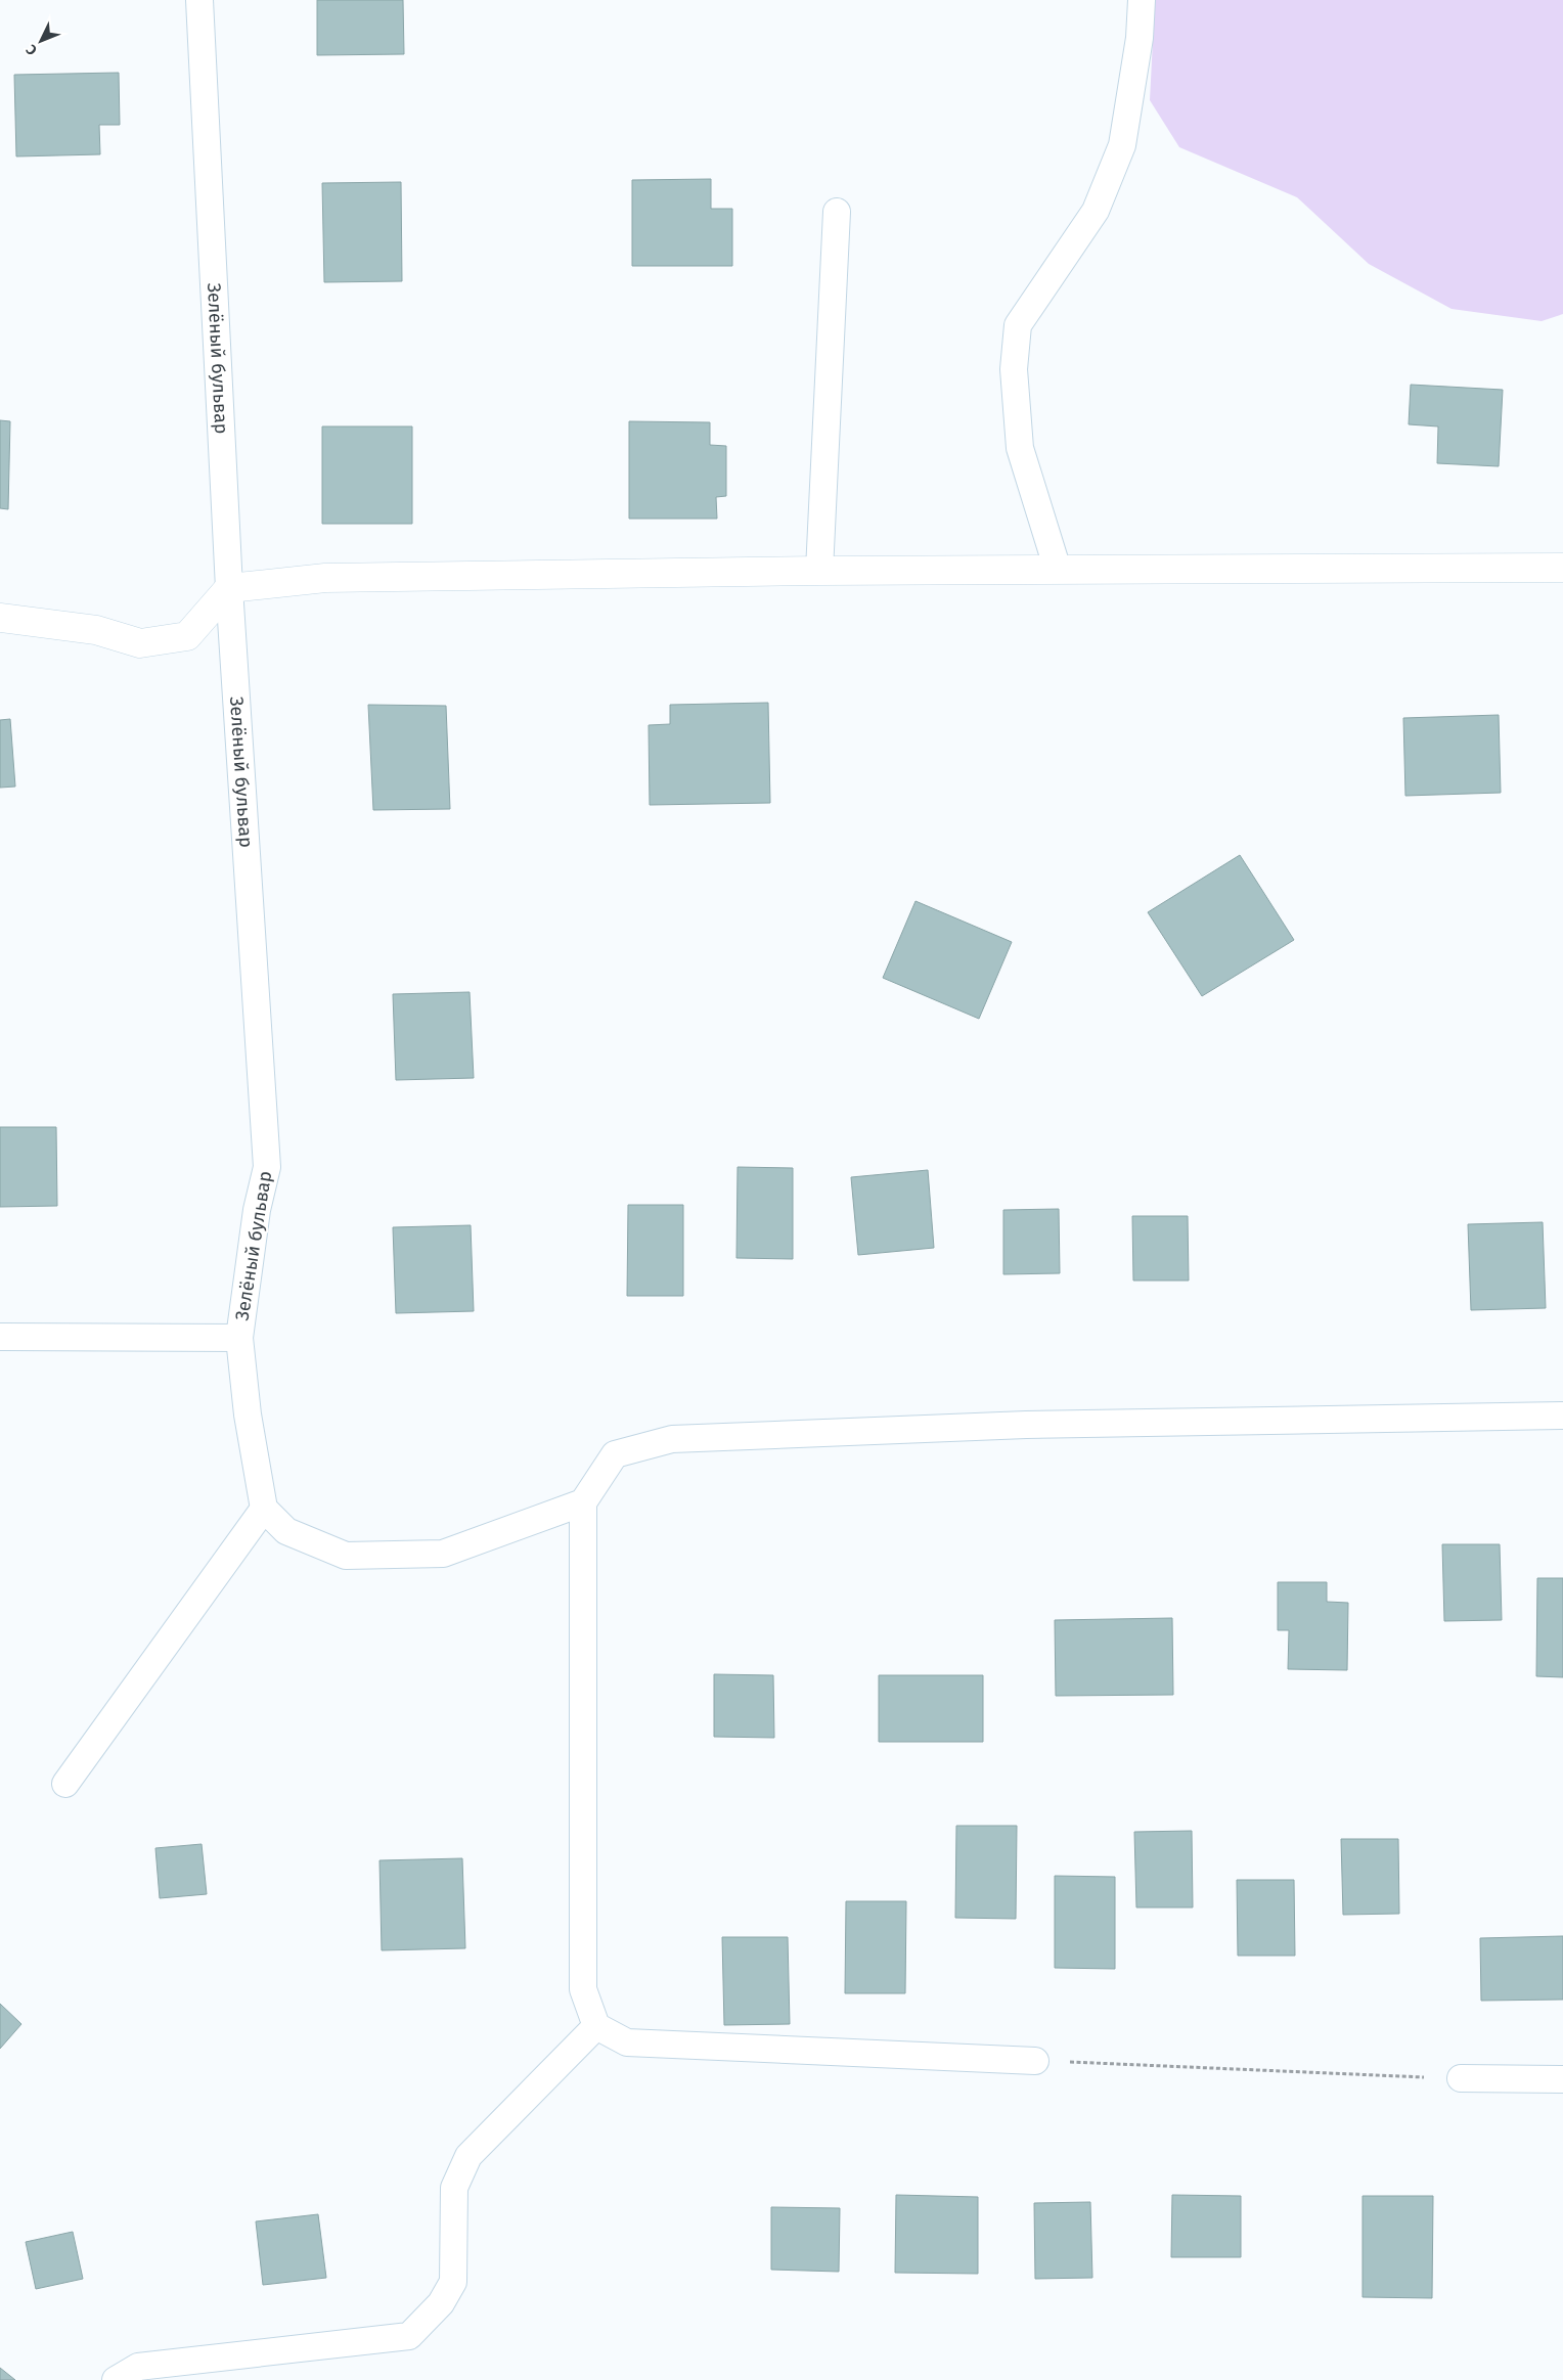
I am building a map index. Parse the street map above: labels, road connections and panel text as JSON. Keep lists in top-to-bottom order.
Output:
{
  "streets": {
    "lane": ["Зелёный бульвар"]
  },
  "north": "bottom left"
}
